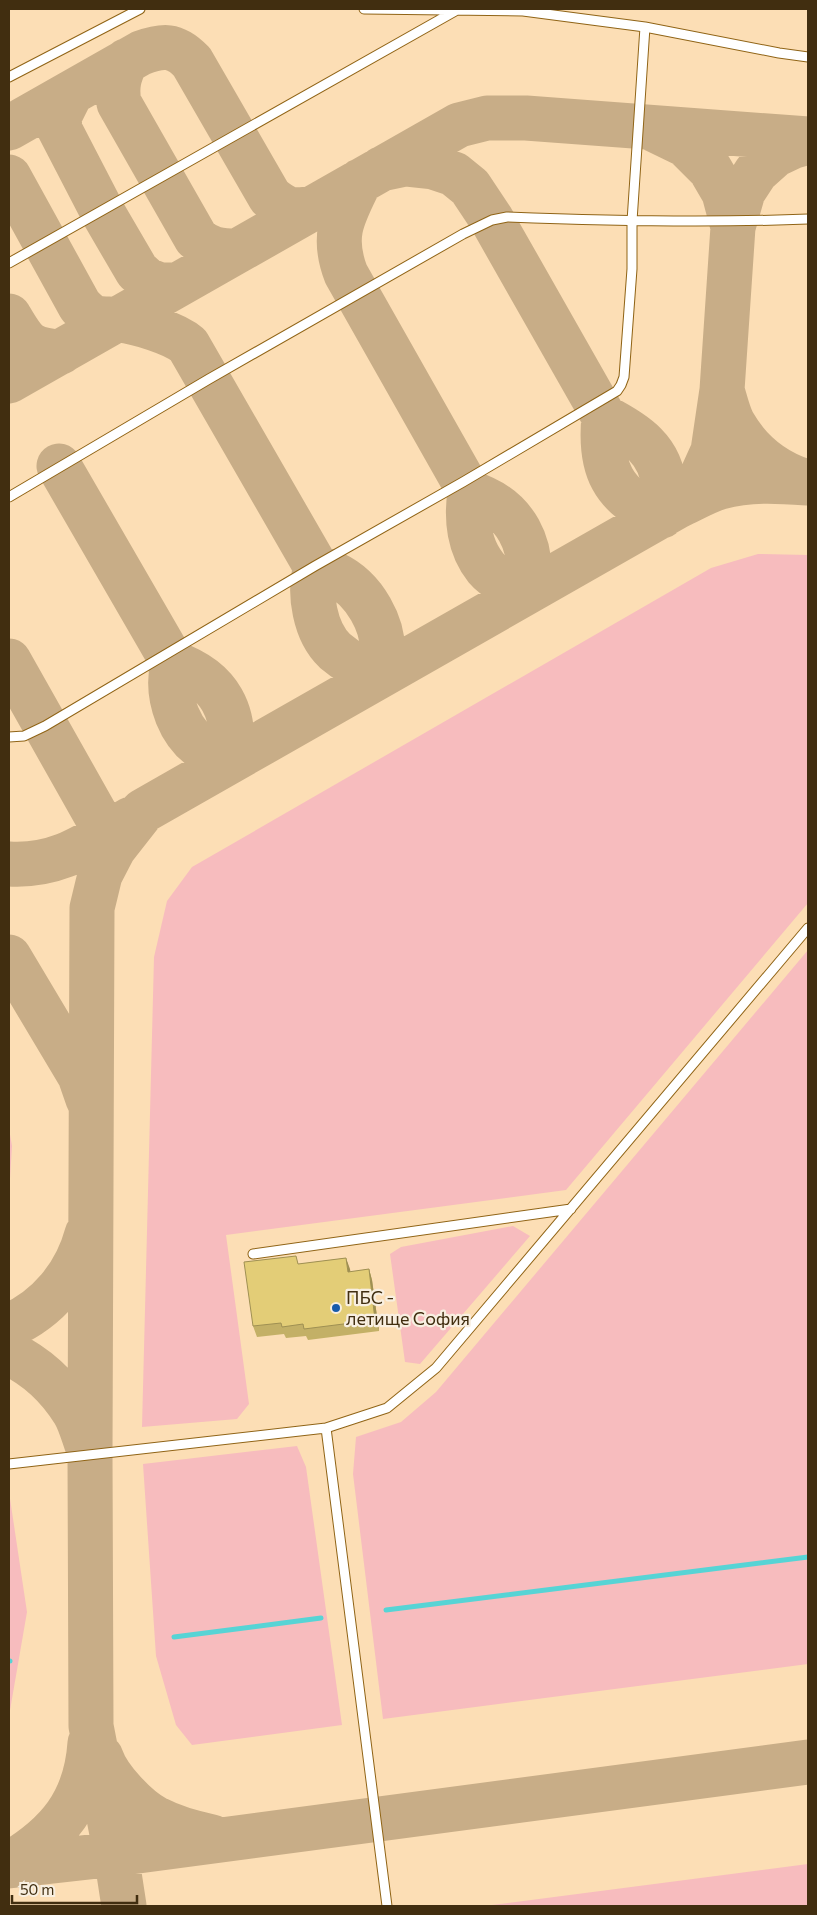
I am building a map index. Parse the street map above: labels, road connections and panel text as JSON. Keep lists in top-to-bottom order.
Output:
{
  "places": ["ПБС - летище София"],
  "scale_bar": "50 m"
}
